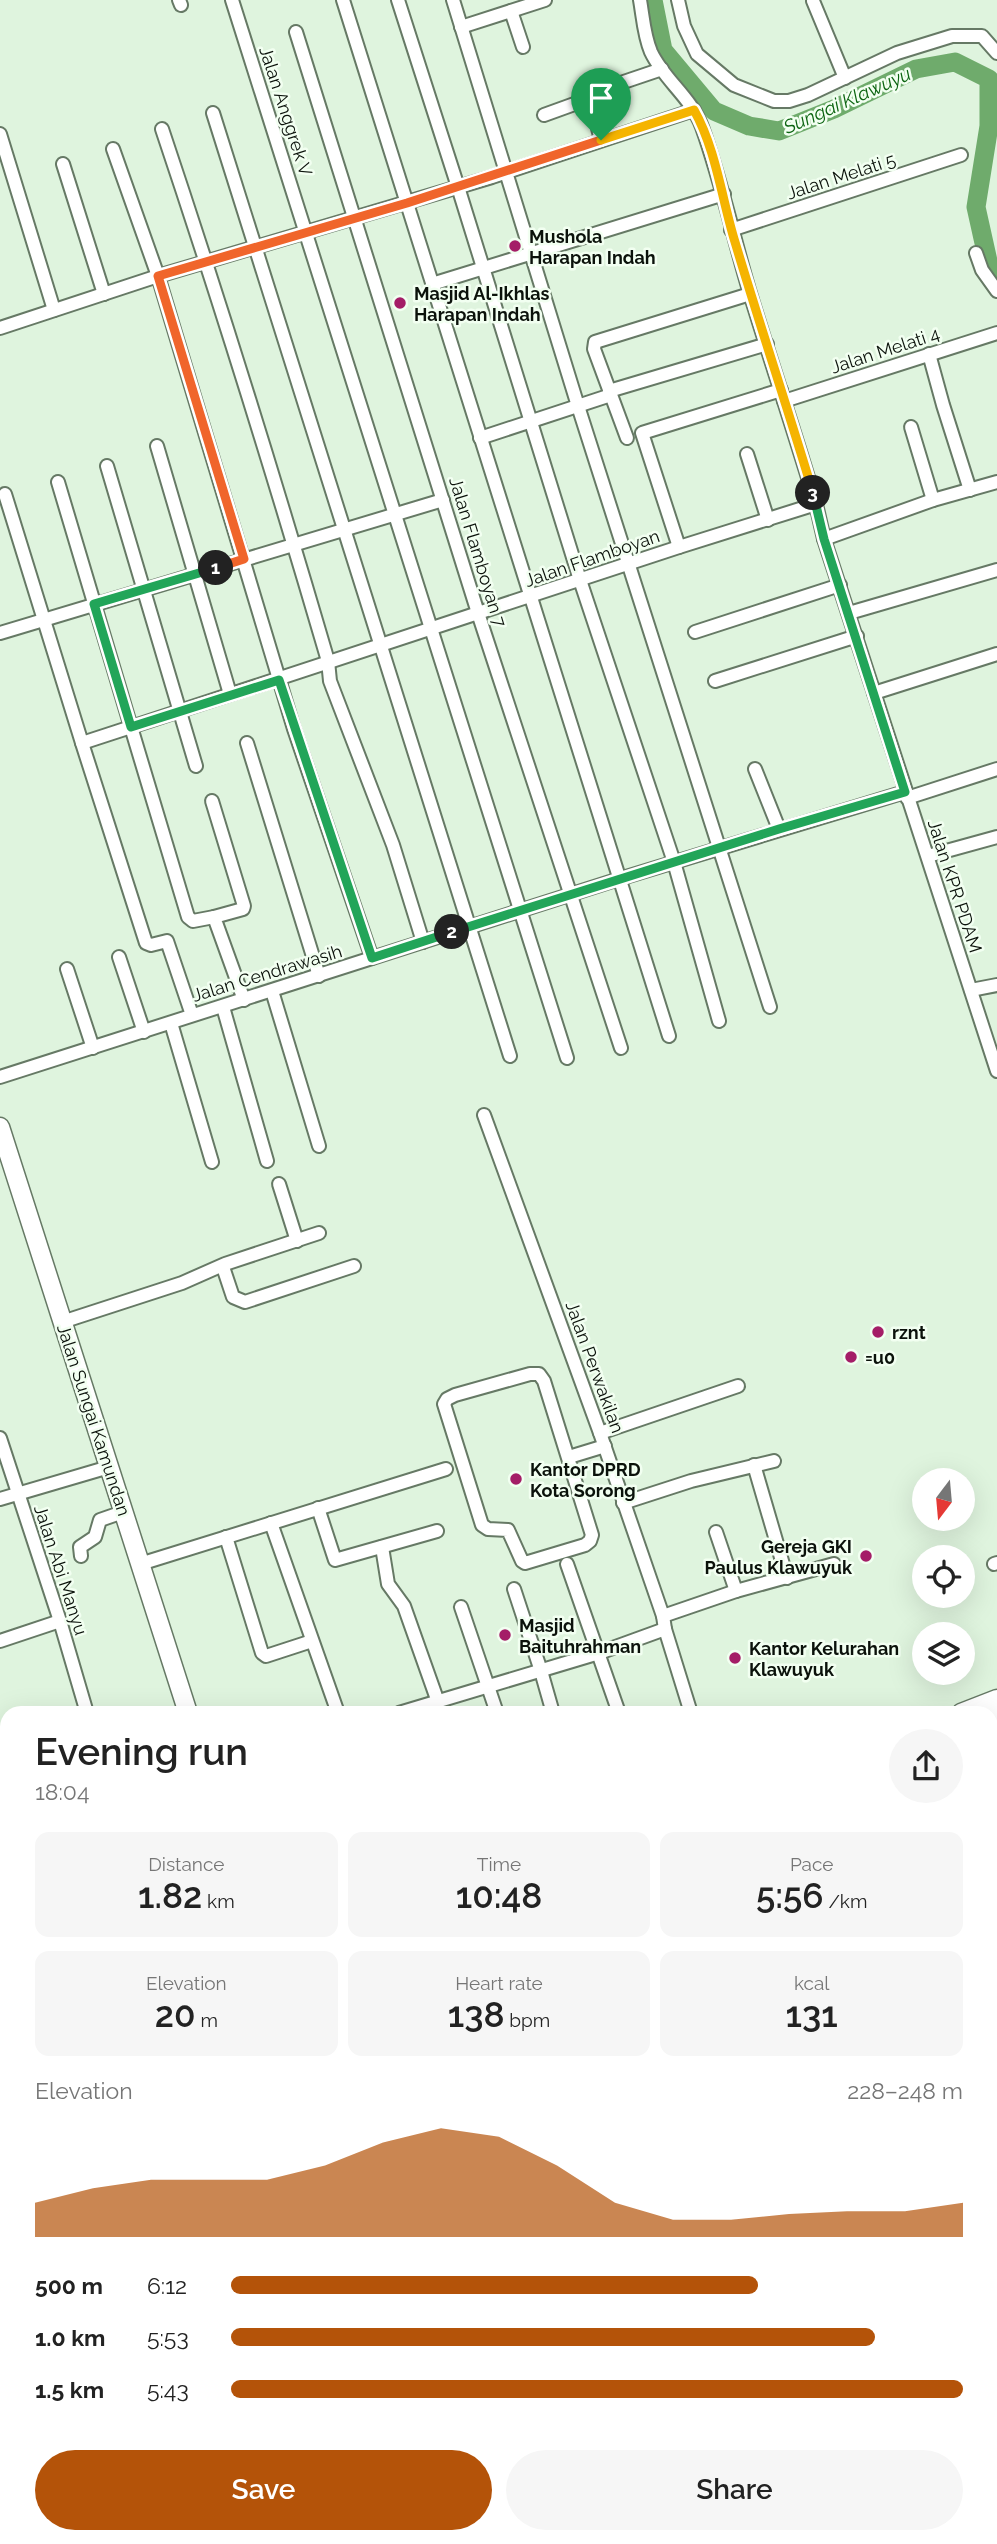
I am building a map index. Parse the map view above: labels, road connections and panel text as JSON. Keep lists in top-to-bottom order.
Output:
{
  "streets": {
    "main road": ["Jalan Sungai Kamundan"],
    "street": [
      "Jalan Anggrek V",
      "Jalan Melati 5",
      "Jalan Melati 4",
      "Jalan Flamboyan 7",
      "Jalan Flamboyan",
      "Jalan KPR PDAM",
      "Jalan Cendrawasih",
      "Jalan Perwakilan",
      "Jalan Abi Manyu"
    ]
  },
  "crossings": [
    ["Jalan Anggrek V", "Jalan Flamboyan"],
    ["Jalan Anggrek V", "Jalan Cendrawasih"],
    ["Jalan Melati 5", "Jalan KPR PDAM"],
    ["Jalan Melati 4", "Jalan Flamboyan"],
    ["Jalan Melati 4", "Jalan KPR PDAM"],
    ["Jalan Flamboyan 7", "Jalan Flamboyan"],
    ["Jalan Flamboyan 7", "Jalan Cendrawasih"],
    ["Jalan Flamboyan", "Jalan KPR PDAM"],
    ["Jalan KPR PDAM", "Jalan Cendrawasih"]
  ],
  "water": ["Sungai Klawuyu"],
  "places": [
    "Mushola Harapan Indah",
    "Masjid Al-Ikhlas Harapan Indah",
    "rznt",
    "=u0",
    "Kantor DPRD Kota Sorong",
    "Gereja GKI Paulus Klawuyuk",
    "Masjid Baituhrahman",
    "Kantor Kelurahan Klawuyuk"
  ],
  "north": "bottom",
  "page": {
    "pins": ["3", "1", "2"],
    "heading": ["Evening run", "18:04"],
    "stats": [
      ["Distance", "1.82 km"],
      ["Time", "10:48"],
      ["Pace", "5:56 /km"],
      ["Elevation", "20 m"],
      ["Heart rate", "138 bpm"],
      ["kcal", "131"]
    ],
    "chart": ["Elevation", "228–248 m"],
    "list": [
      {
        "name": "500 m",
        "note": "6:12"
      },
      {
        "name": "1.0 km",
        "note": "5:53"
      },
      {
        "name": "1.5 km",
        "note": "5:43"
      }
    ],
    "buttons": ["Save", "Share"]
  }
}
